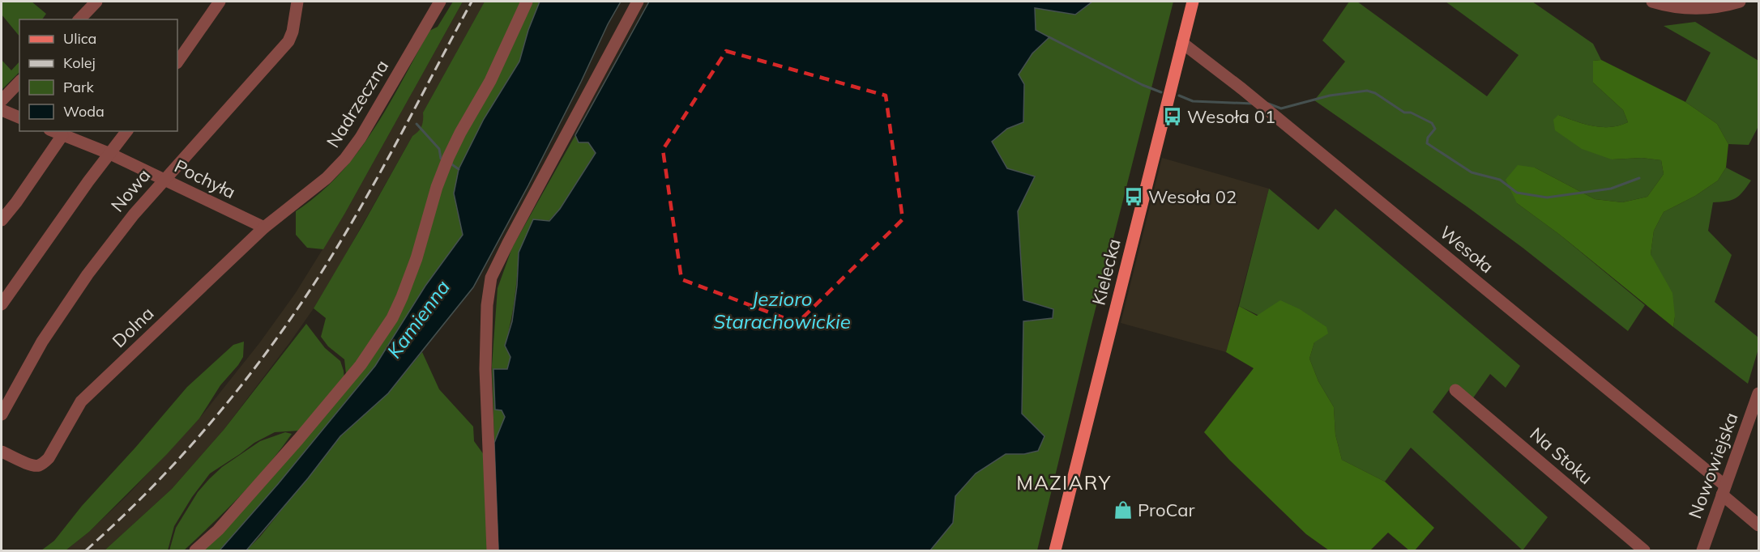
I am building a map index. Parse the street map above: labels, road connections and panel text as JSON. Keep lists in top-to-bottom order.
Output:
{
  "streets": {
    "main road": ["Kielecka"],
    "street": [
      "Nadrzeczna",
      "Pochyła",
      "Nowa",
      "Wesoła",
      "Dolna",
      "Na Stoku",
      "Nowowiejska"
    ]
  },
  "crossings": [
    ["Nadrzeczna", "Pochyła"],
    ["Nadrzeczna", "Dolna"],
    ["Pochyła", "Nowa"],
    ["Pochyła", "Dolna"],
    ["Wesoła", "Kielecka"],
    ["Wesoła", "Nowowiejska"]
  ],
  "districts": ["MAZIARY"],
  "water": ["Jezioro Starachowickie", "Kamienna"],
  "places": {
    "bus stop": ["Wesoła 01", "Wesoła 02"],
    "shop": ["ProCar"]
  },
  "legend": [
    "Ulica",
    "Kolej",
    "Park",
    "Woda"
  ]
}
